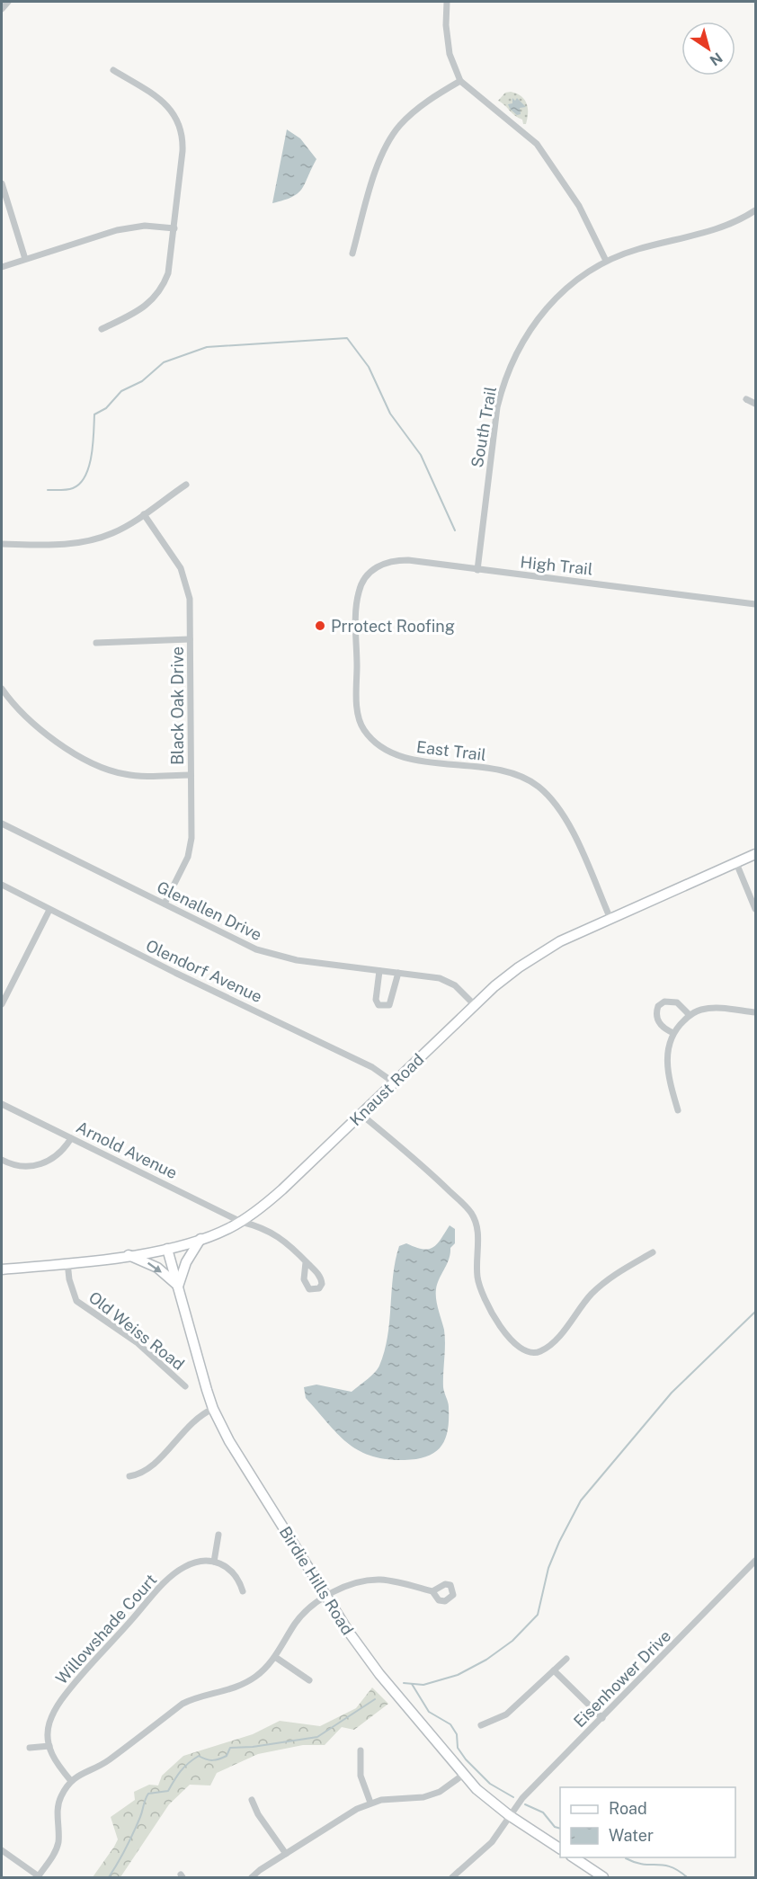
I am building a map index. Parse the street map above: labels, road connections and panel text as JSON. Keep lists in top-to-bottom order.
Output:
{
  "streets": {
    "main road": ["Knaust Road", "Birdie Hills Road"],
    "street": [
      "South Trail",
      "High Trail",
      "Black Oak Drive",
      "East Trail",
      "Glenallen Drive",
      "Olendorf Avenue",
      "Arnold Avenue",
      "Old Weiss Road",
      "Willowshade Court",
      "Eisenhower Drive"
    ]
  },
  "crossings": [
    ["South Trail", "High Trail"],
    ["High Trail", "East Trail"],
    ["Black Oak Drive", "Glenallen Drive"],
    ["East Trail", "Knaust Road"],
    ["Glenallen Drive", "Knaust Road"],
    ["Olendorf Avenue", "Knaust Road"],
    ["Knaust Road", "Arnold Avenue"],
    ["Knaust Road", "Old Weiss Road"],
    ["Knaust Road", "Birdie Hills Road"],
    ["Birdie Hills Road", "Eisenhower Drive"]
  ],
  "places": ["Prrotect Roofing"],
  "legend": ["Road", "Water"],
  "north": "bottom right"
}
